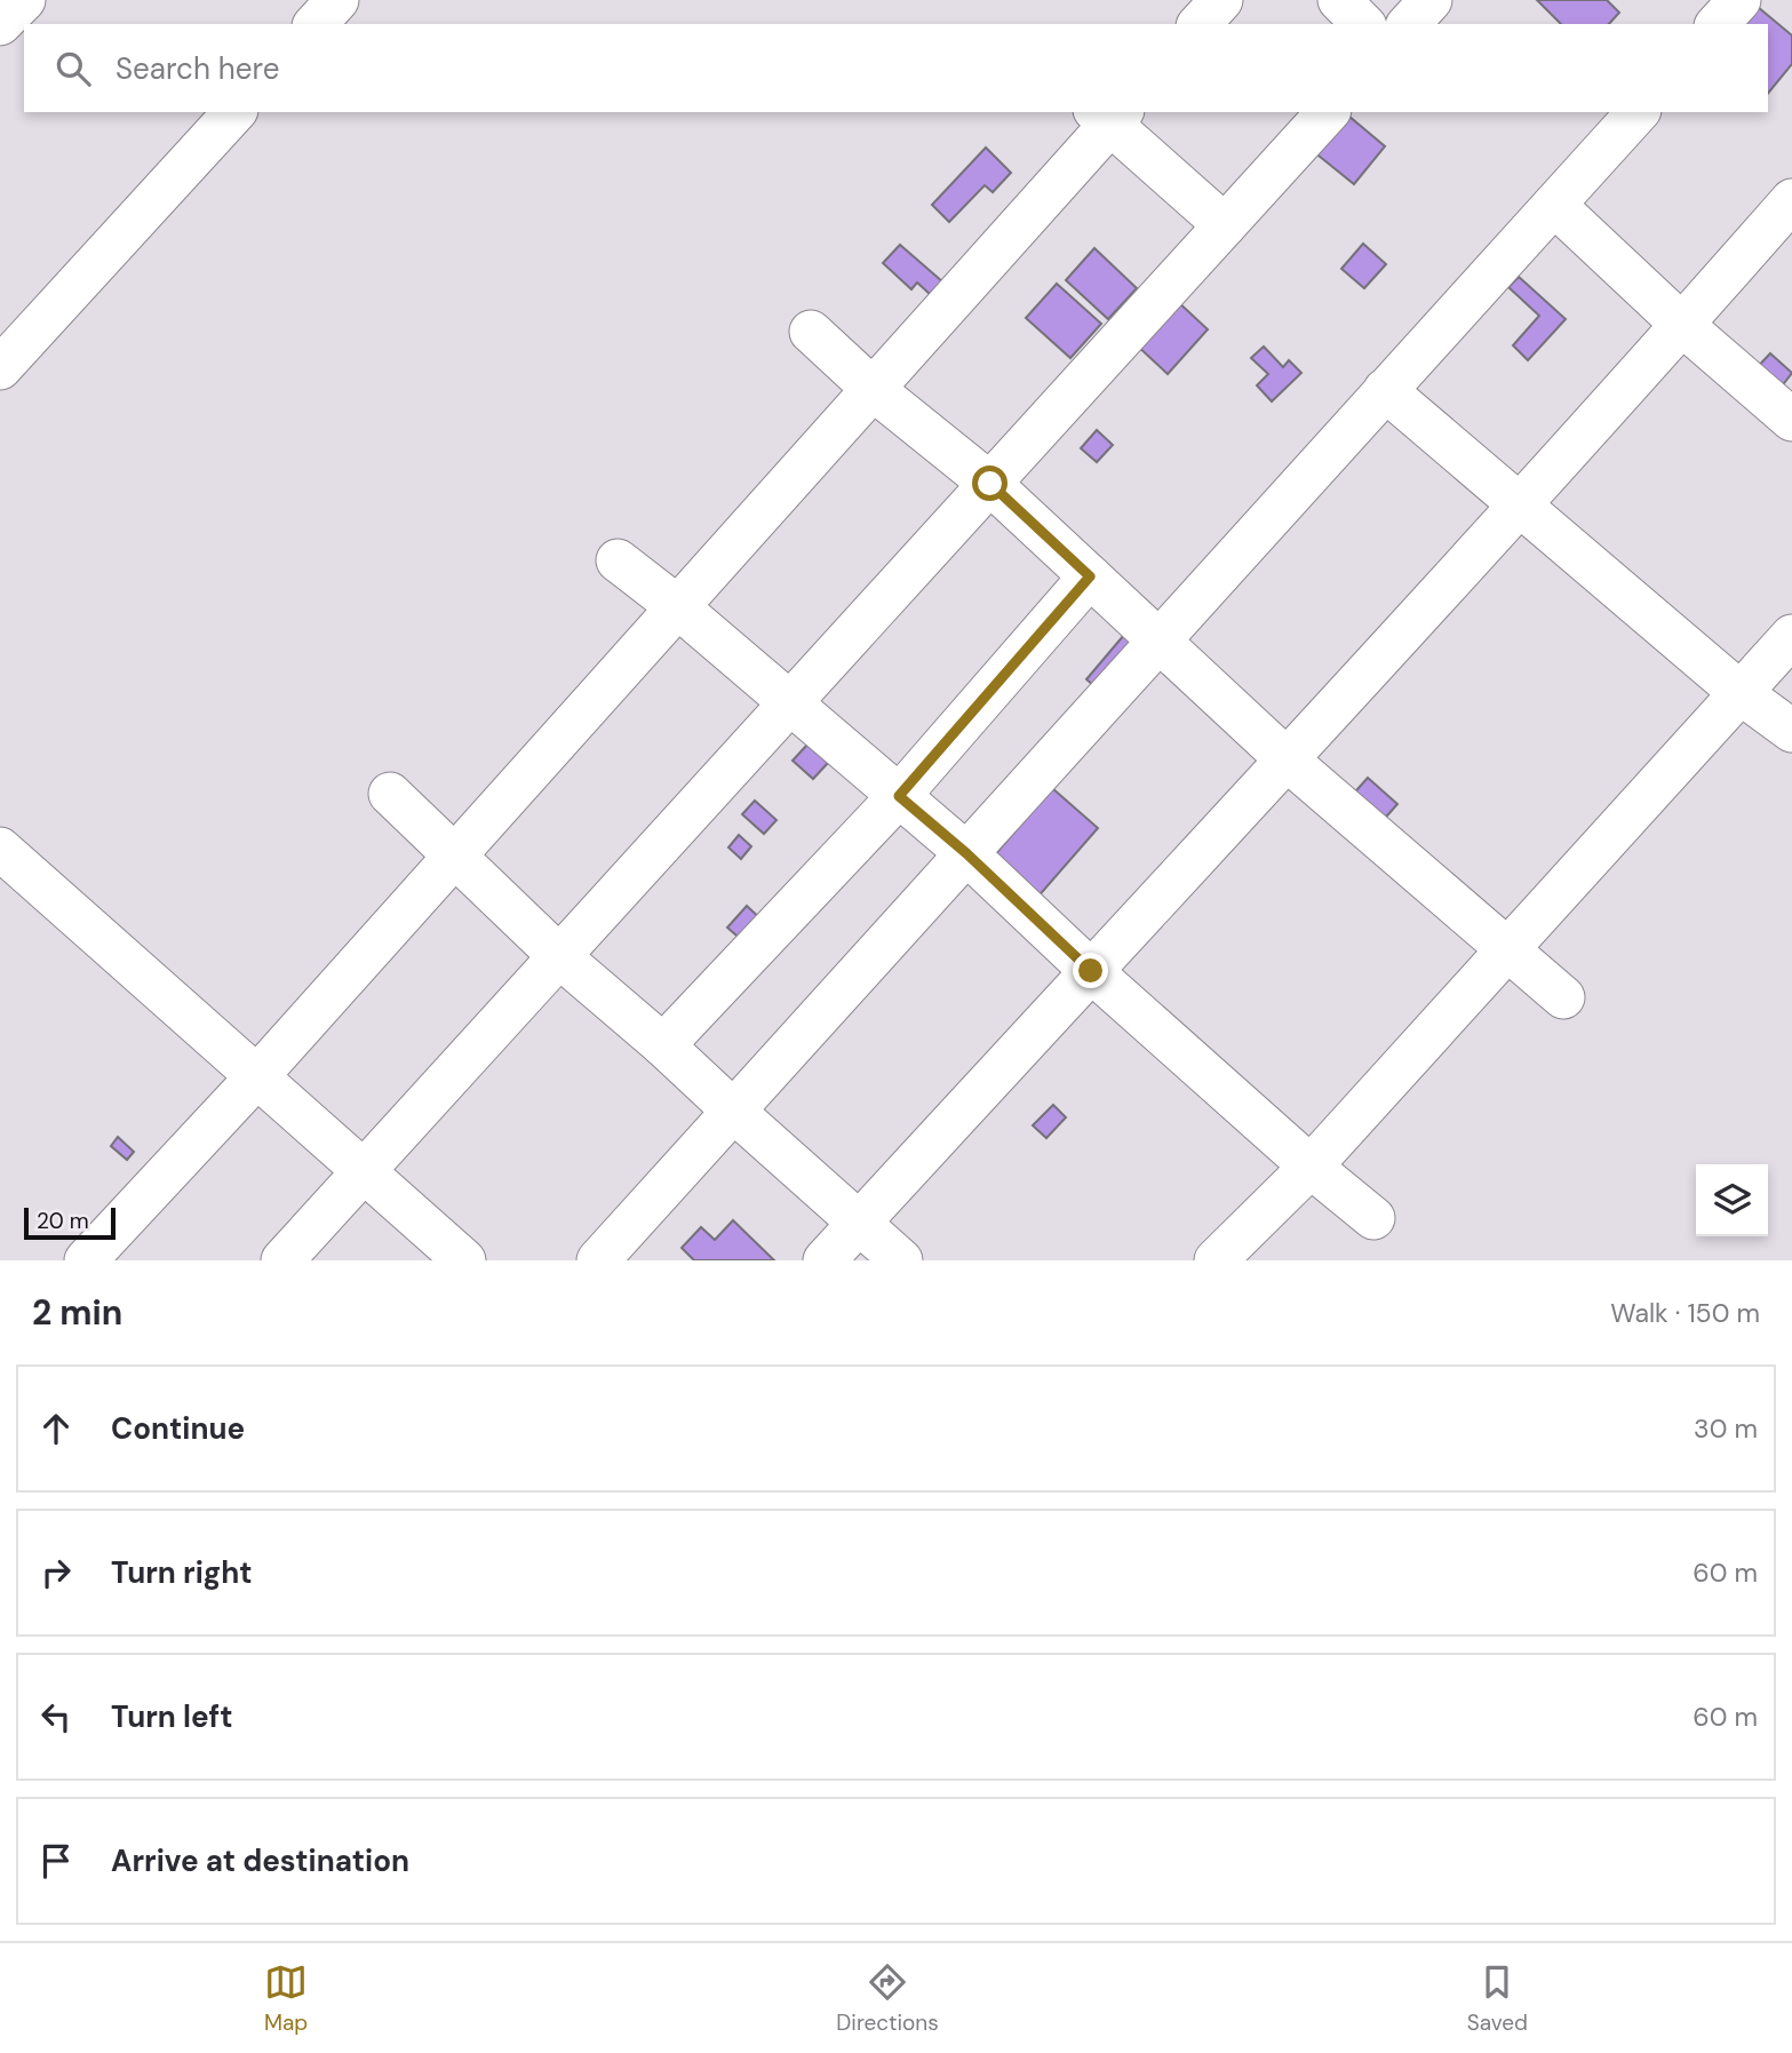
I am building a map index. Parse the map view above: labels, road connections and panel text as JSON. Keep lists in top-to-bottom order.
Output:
{
  "scale_bar": "20 m",
  "page": {
    "search": "Search here",
    "scale": "20 m",
    "heading": ["2 min", "Walk · 150 m"],
    "list": [
      ["Continue", "30 m"],
      ["Turn right", "60 m"],
      ["Turn left", "60 m"],
      "Arrive at destination"
    ],
    "nav": ["Map", "Directions", "Saved"]
  }
}
